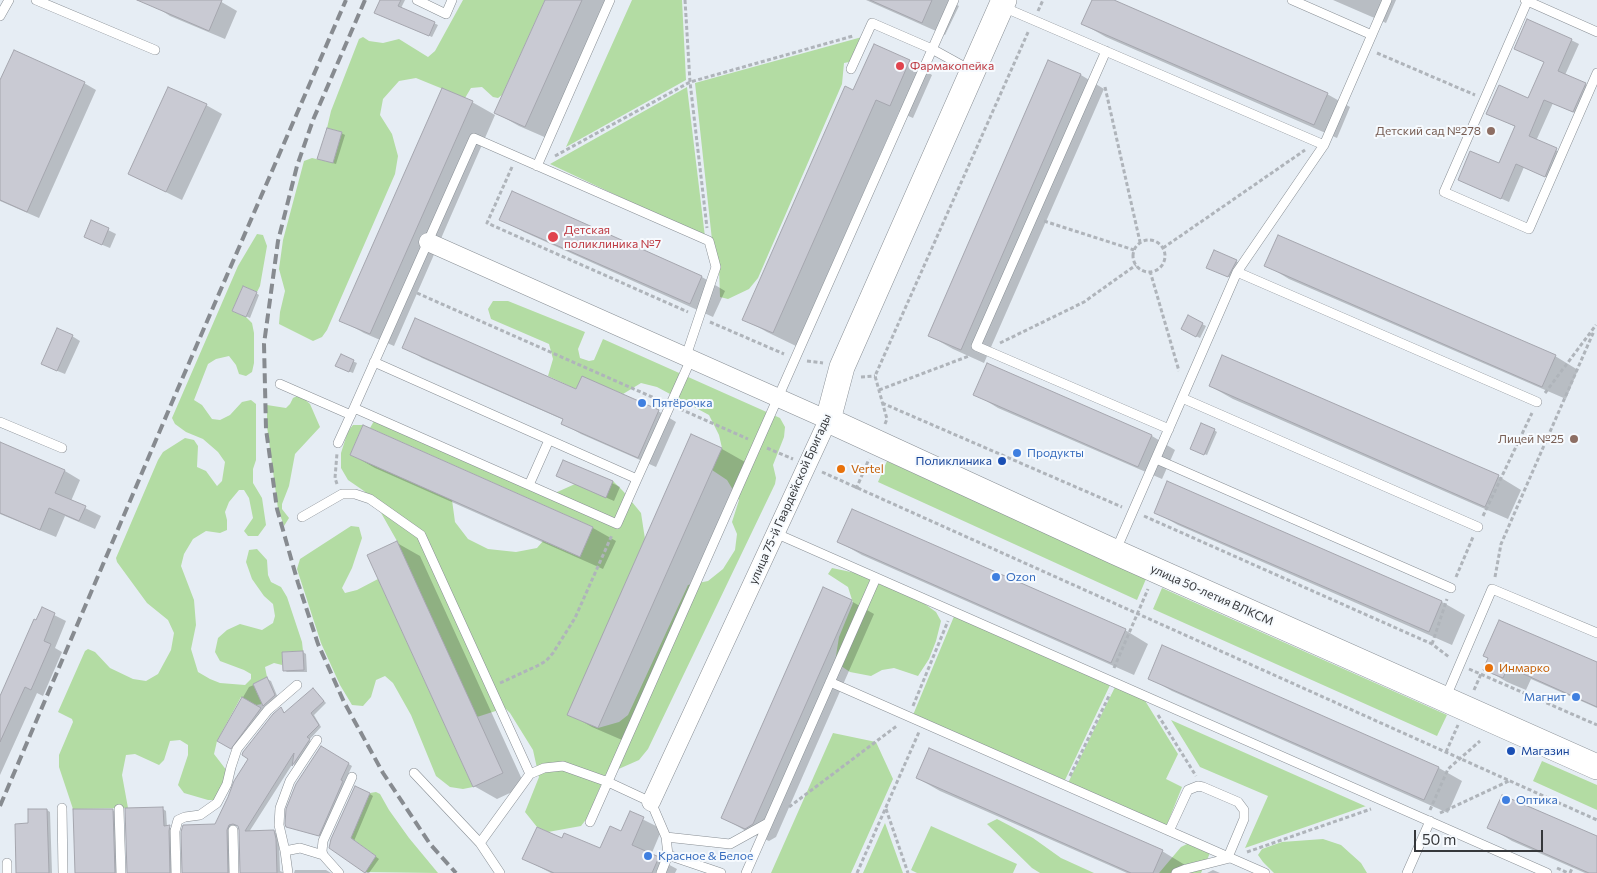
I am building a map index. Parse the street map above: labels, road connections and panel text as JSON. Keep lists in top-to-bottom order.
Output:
{
  "streets": {
    "main road": ["улица 75-й Гвардейской Бригады", "улица 50-летия ВЛКСМ"]
  },
  "crossings": [
    ["улица 75-й Гвардейской Бригады", "улица 50-летия ВЛКСМ"]
  ],
  "places": [
    "Фармакопейка",
    "Детский сад №278",
    "Детская поликлиника №7",
    "Пятёрочка",
    "Лицей №25",
    "Продукты",
    "Поликлиника",
    "Vertel",
    "Ozon",
    "Инмарко",
    "Магнит",
    "Магазин",
    "Оптика",
    "Красное & Белое"
  ],
  "scale_bar": "50 m"
}
